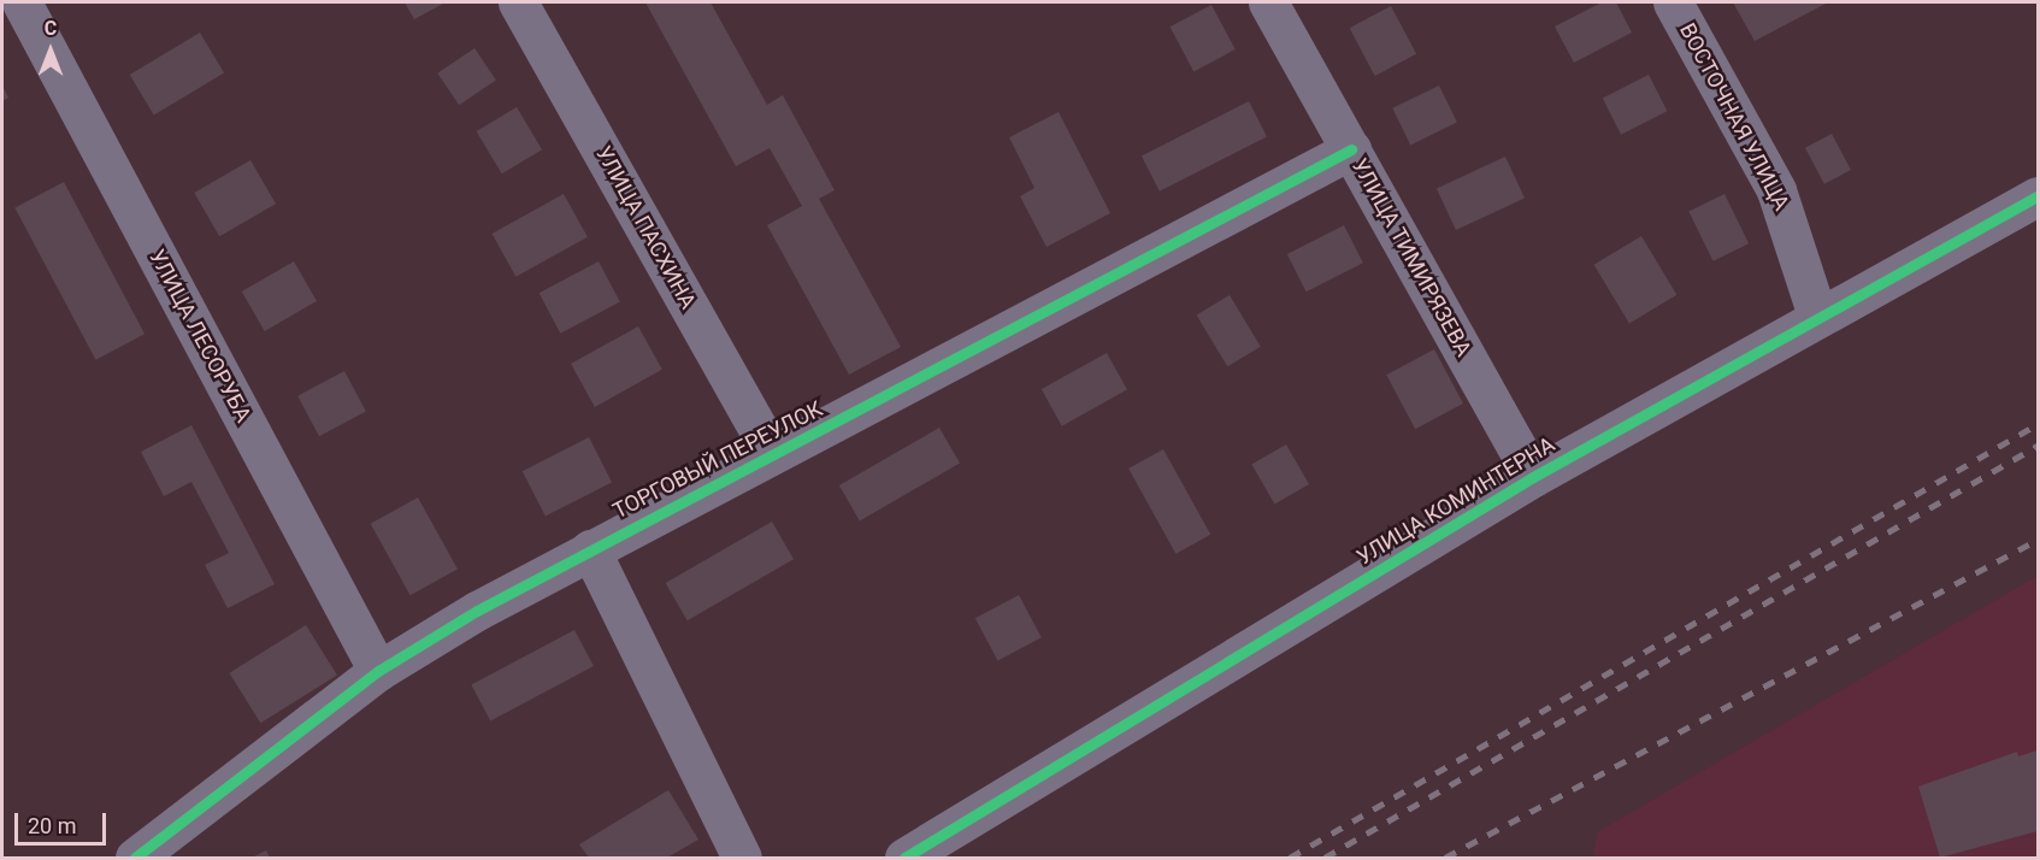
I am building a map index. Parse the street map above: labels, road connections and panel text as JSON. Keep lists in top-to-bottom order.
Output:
{
  "streets": {
    "street": [
      "ВОСТОЧНАЯ УЛИЦА",
      "УЛИЦА ПАСХИНА",
      "УЛИЦА ТИМИРЯЗЕВА",
      "УЛИЦА ЛЕСОРУБА",
      "ТОРГОВЫЙ ПЕРЕУЛОК",
      "УЛИЦА КОМИНТЕРНА"
    ]
  },
  "crossings": [
    ["ВОСТОЧНАЯ УЛИЦА", "УЛИЦА КОМИНТЕРНА"],
    ["УЛИЦА ПАСХИНА", "ТОРГОВЫЙ ПЕРЕУЛОК"],
    ["УЛИЦА ТИМИРЯЗЕВА", "ТОРГОВЫЙ ПЕРЕУЛОК"],
    ["УЛИЦА ТИМИРЯЗЕВА", "УЛИЦА КОМИНТЕРНА"],
    ["УЛИЦА ЛЕСОРУБА", "ТОРГОВЫЙ ПЕРЕУЛОК"]
  ],
  "scale_bar": "20 m",
  "north": "top"
}
